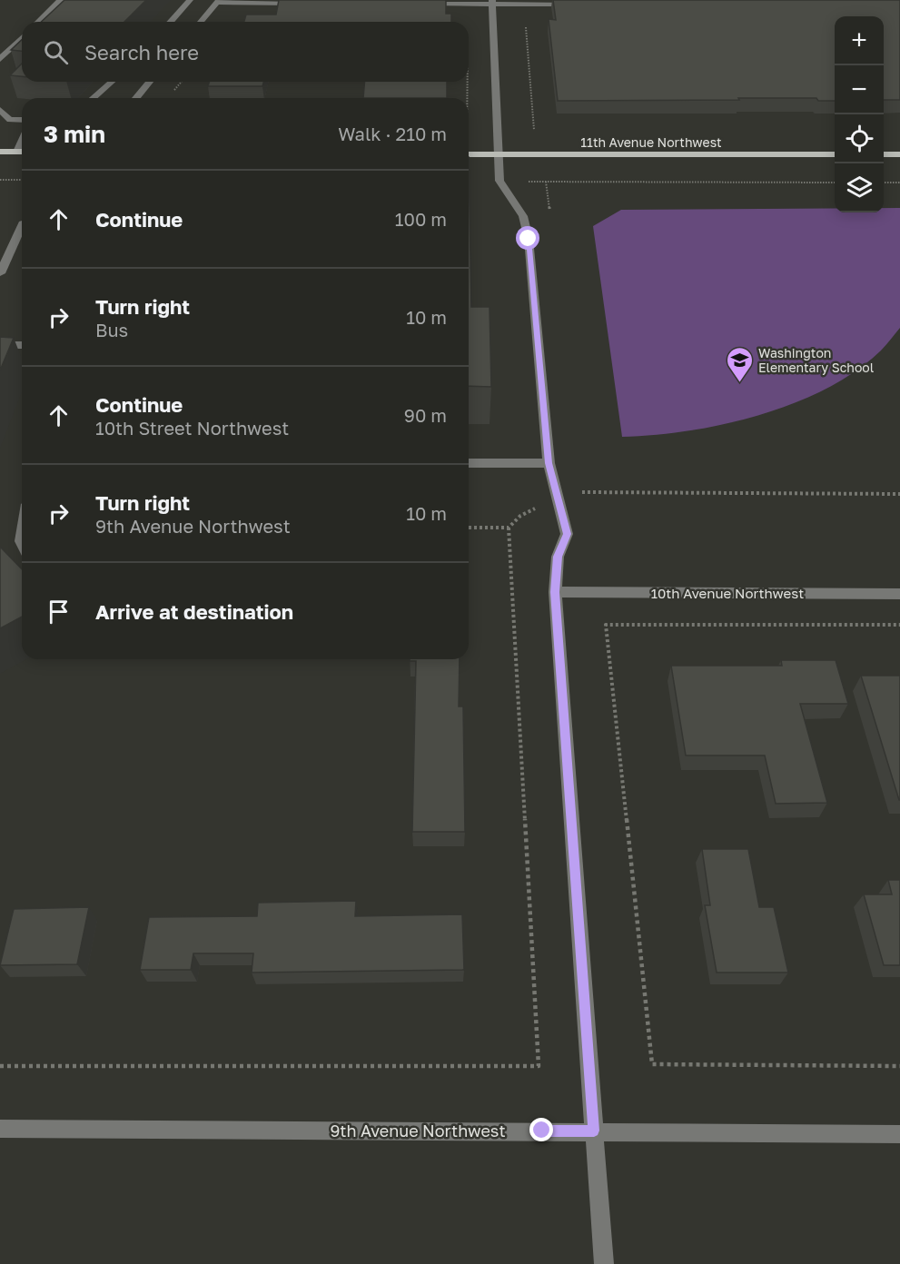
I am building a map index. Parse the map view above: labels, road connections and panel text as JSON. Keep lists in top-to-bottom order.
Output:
{
  "streets": {
    "main road": ["11th Avenue Northwest"],
    "street": ["10th Avenue Northwest", "9th Avenue Northwest"]
  },
  "places": {
    "school or university": ["Washington Elementary School"]
  },
  "page": {
    "map_buttons": ["+", "−"],
    "search": "Search here",
    "heading": ["3 min", "Walk · 210 m"],
    "list": [
      ["Continue", "100 m"],
      ["Turn right", "Bus", "10 m"],
      ["Continue", "10th Street Northwest", "90 m"],
      ["Turn right", "9th Avenue Northwest", "10 m"],
      "Arrive at destination"
    ]
  }
}
